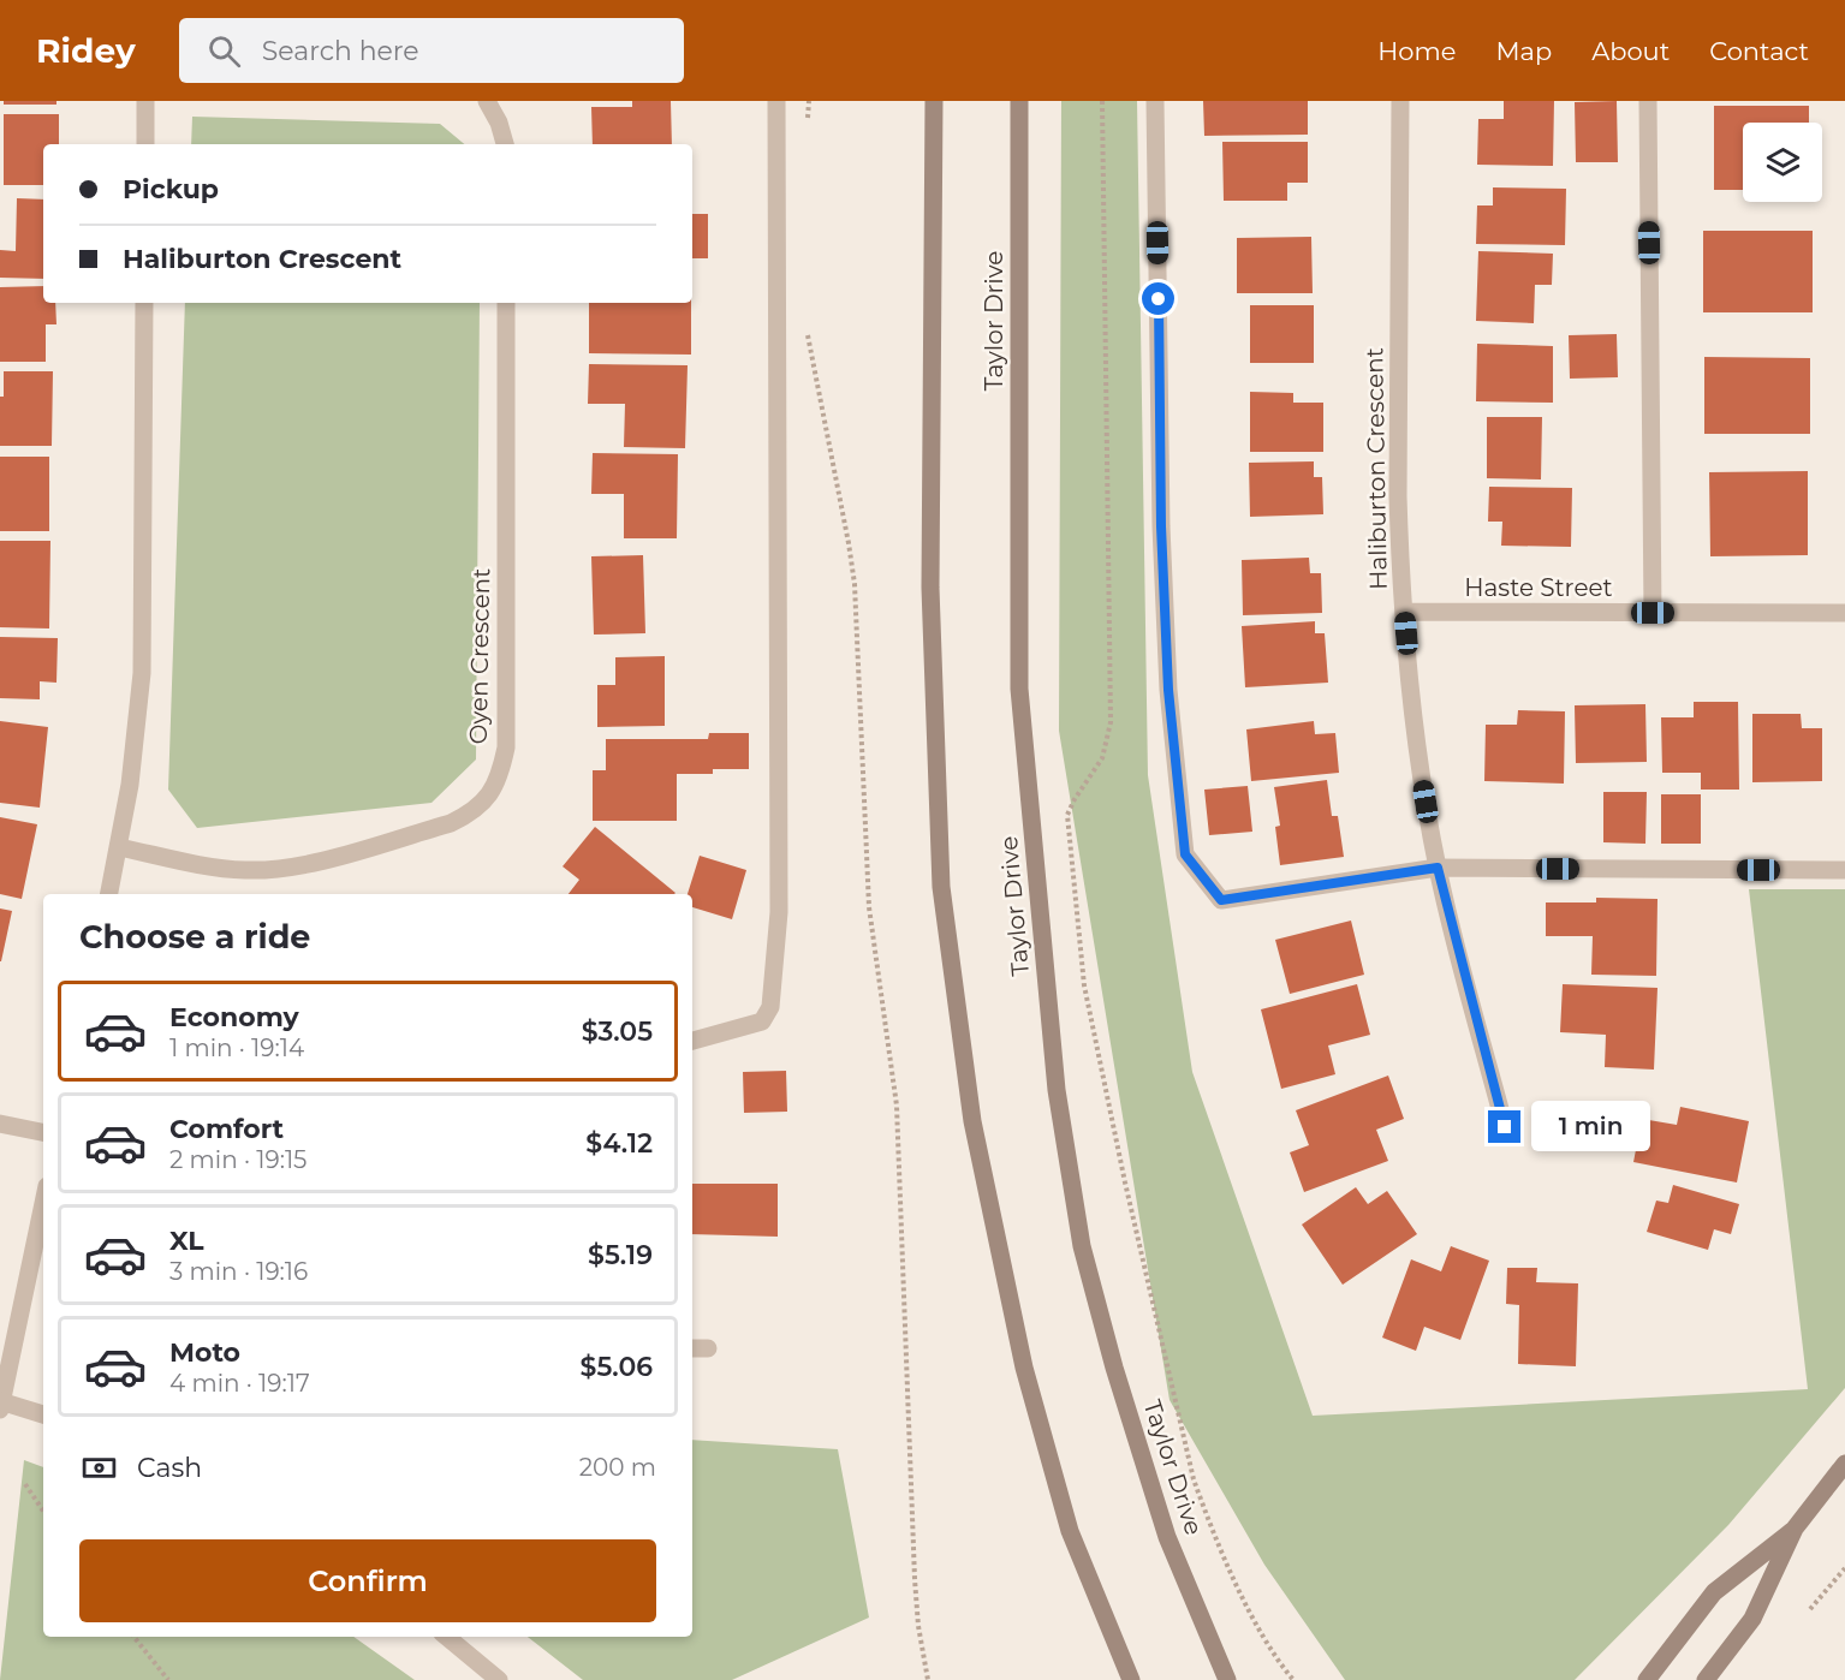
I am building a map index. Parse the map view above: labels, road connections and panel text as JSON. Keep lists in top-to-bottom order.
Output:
{
  "streets": {
    "main road": ["Taylor Drive"],
    "street": ["Haliburton Crescent", "Haste Street", "Oyen Crescent"]
  },
  "crossings": [
    ["Haliburton Crescent", "Haste Street"]
  ],
  "page": {
    "header": "Ridey",
    "search": "Search here",
    "nav": [
      "Home",
      "Map",
      "About",
      "Contact"
    ],
    "banner": ["Pickup", "Haliburton Crescent"],
    "heading": "Choose a ride",
    "list": [
      {
        "name": "Economy",
        "note": "1 min · 19:14",
        "value": "$3.05"
      },
      {
        "name": "Comfort",
        "note": "2 min · 19:15",
        "value": "$4.12"
      },
      {
        "name": "XL",
        "note": "3 min · 19:16",
        "value": "$5.19"
      },
      {
        "name": "Moto",
        "note": "4 min · 19:17",
        "value": "$5.06"
      }
    ],
    "bubble": "1 min",
    "pay": ["Cash", "200 m"],
    "buttons": "Confirm"
  }
}
